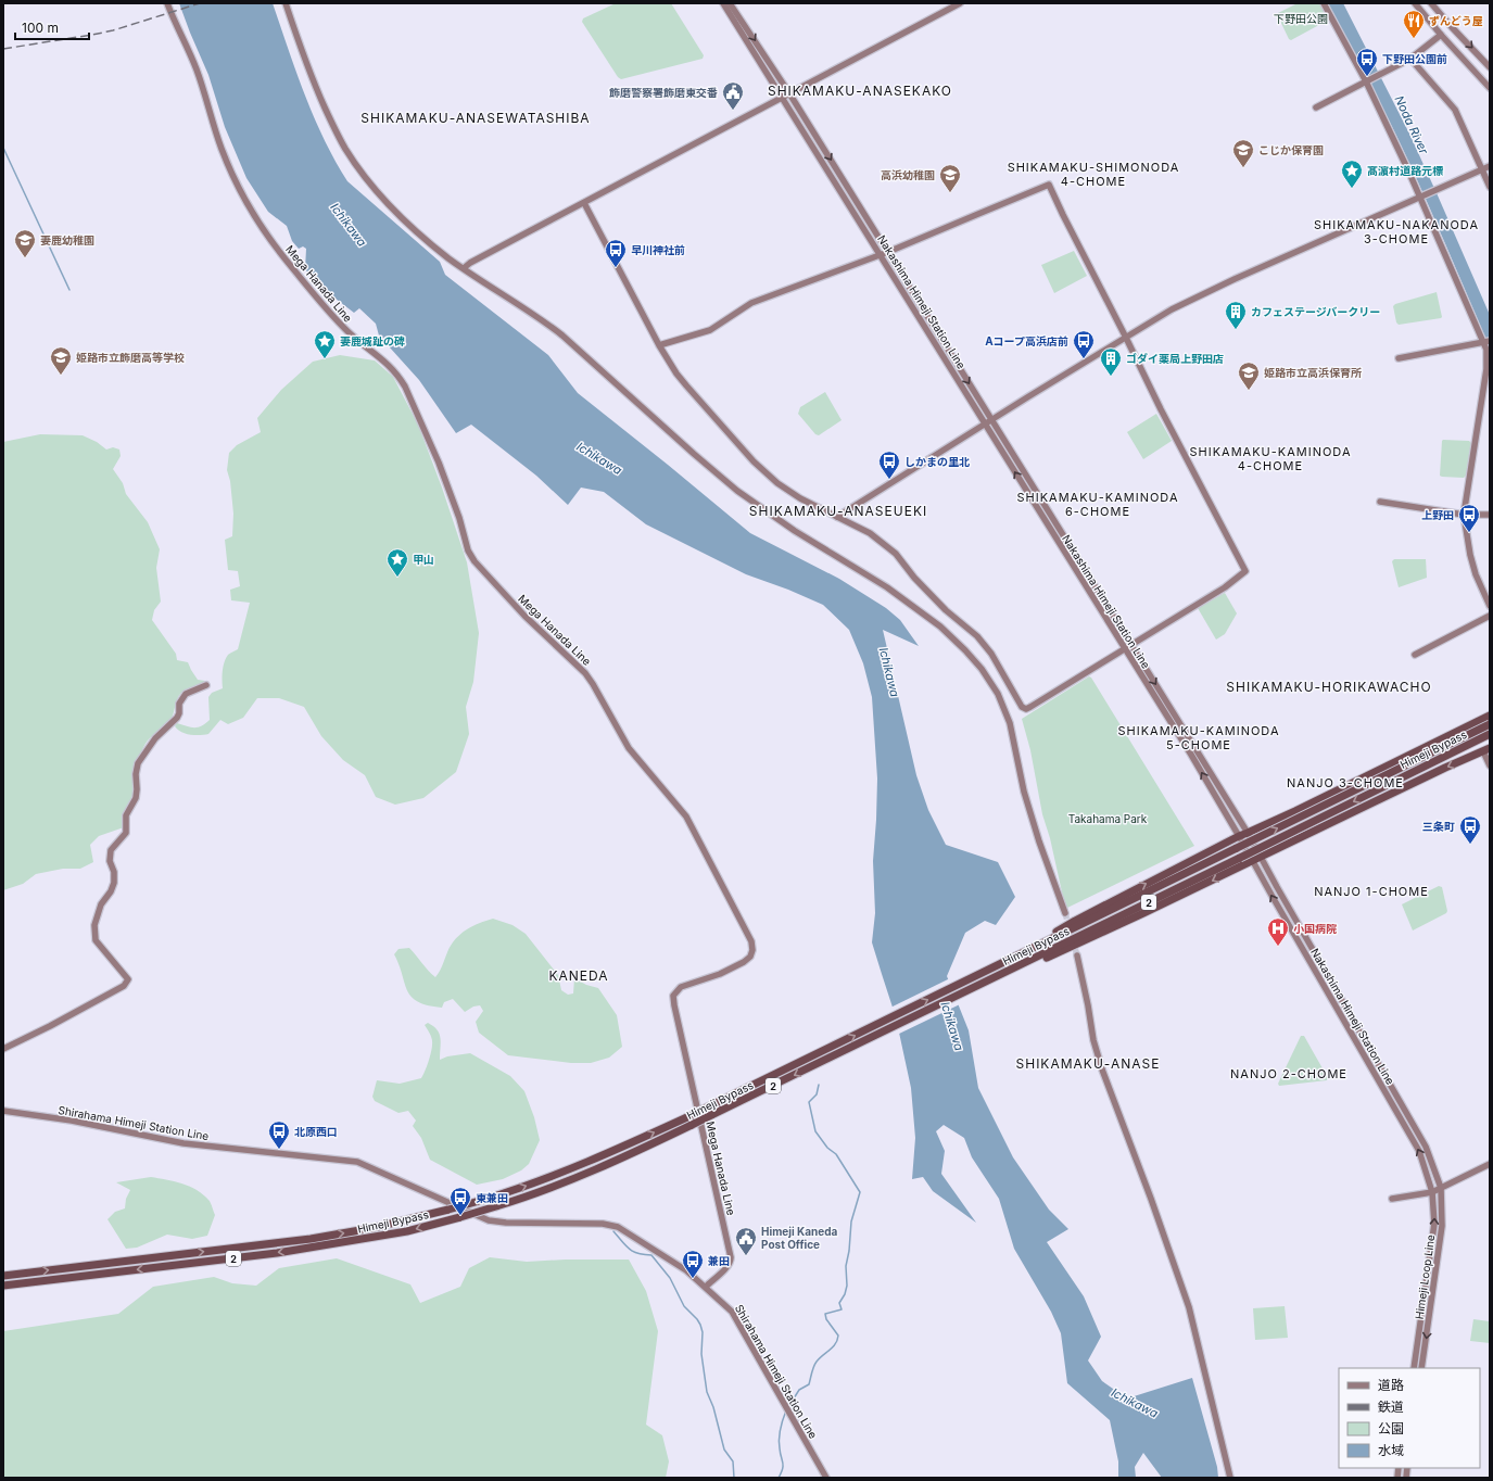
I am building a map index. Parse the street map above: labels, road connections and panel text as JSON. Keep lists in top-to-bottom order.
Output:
{
  "streets": {
    "highway": ["Himeji Bypass", "2"],
    "street": [
      "Mega Hanada Line",
      "Nakashima Himeji Station Line",
      "Shirahama Himeji Station Line",
      "Himeji Loop Line"
    ]
  },
  "crossings": [
    ["Mega Hanada Line", "Shirahama Himeji Station Line"],
    ["Nakashima Himeji Station Line", "Himeji Loop Line"]
  ],
  "districts": [
    "SHIKAMAKU-ANASEKAKO",
    "SHIKAMAKU-ANASEWATASHIBA",
    "SHIKAMAKU-SHIMONODA 4-CHOME",
    "SHIKAMAKU-NAKANODA 3-CHOME",
    "SHIKAMAKU-KAMINODA 4-CHOME",
    "SHIKAMAKU-KAMINODA 6-CHOME",
    "SHIKAMAKU-ANASEUEKI",
    "SHIKAMAKU-HORIKAWACHO",
    "SHIKAMAKU-KAMINODA 5-CHOME",
    "NANJO 3-CHOME",
    "NANJO 1-CHOME",
    "KANEDA",
    "SHIKAMAKU-ANASE",
    "NANJO 2-CHOME"
  ],
  "water": ["Noda River", "Ichikawa"],
  "parks": ["下野田公園", "Takahama Park"],
  "places": {
    "restaurant": ["ずんどう屋"],
    "bus stop": [
      "下野田公園前",
      "早川神社前",
      "Aコープ高浜店前",
      "しかまの里北",
      "上野田",
      "三条町",
      "北原西口",
      "東兼田",
      "兼田"
    ],
    "public building": ["飾磨警察署飾磨東交番", "Himeji Kaneda Post Office"],
    "school or university": [
      "こじか保育園",
      "高浜幼稚園",
      "妻鹿幼稚園",
      "姫路市立飾磨高等学校",
      "姫路市立高浜保育所"
    ],
    "place": ["髙濵村道路元標", "妻鹿城趾の碑", "甲山"],
    "building": ["カフェステージバークリー", "ゴダイ薬局上野田店"],
    "hospital": ["小国病院"]
  },
  "legend": [
    "道路",
    "鉄道",
    "公園",
    "水域"
  ],
  "scale_bar": "100 m"
}
